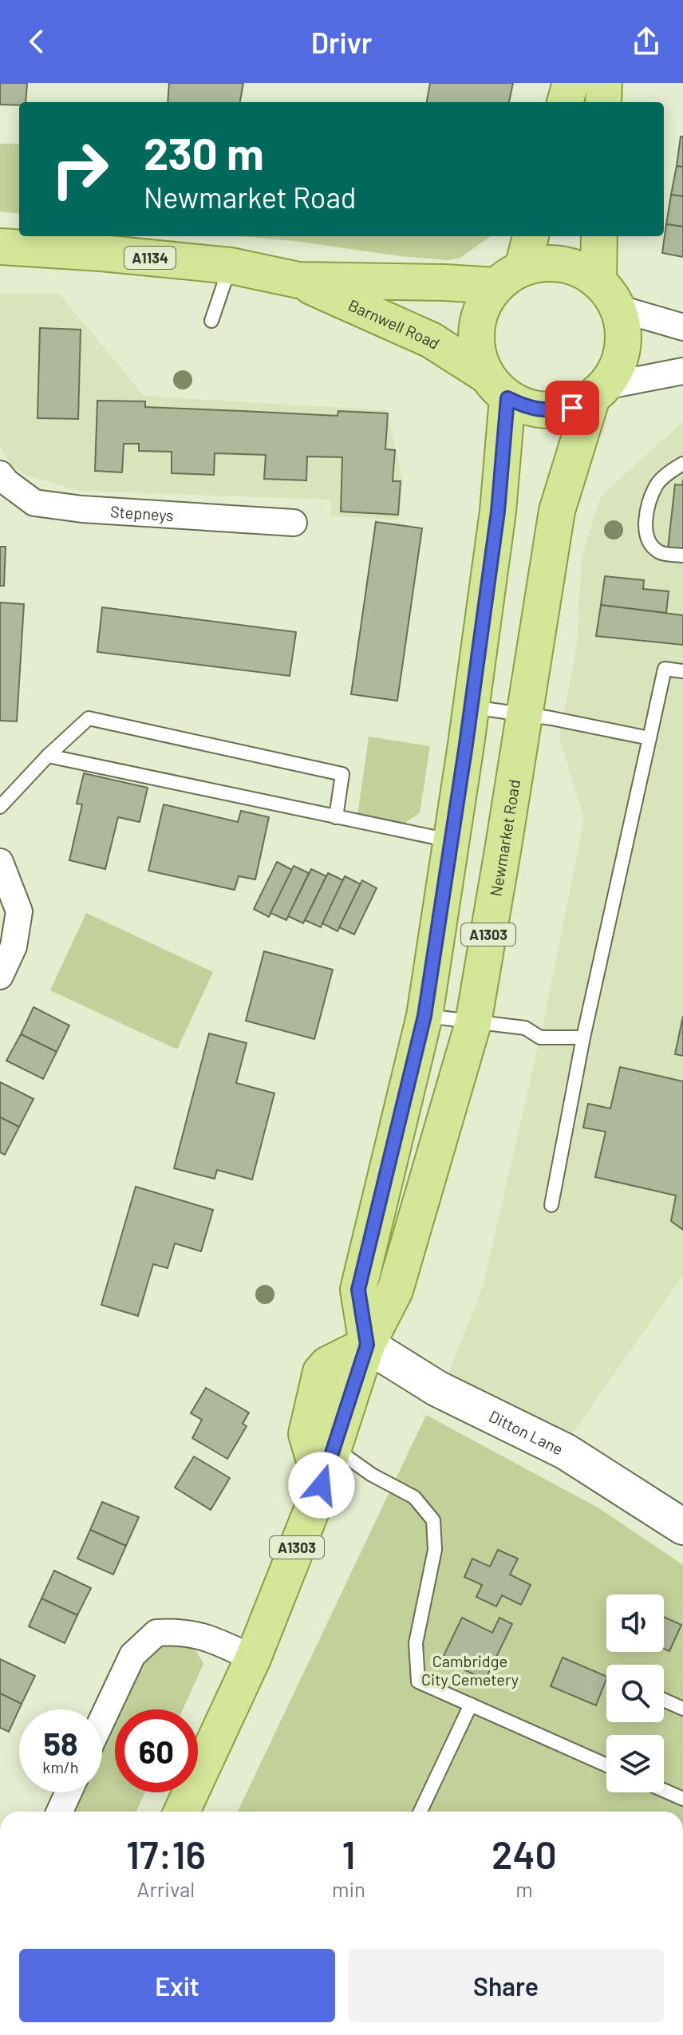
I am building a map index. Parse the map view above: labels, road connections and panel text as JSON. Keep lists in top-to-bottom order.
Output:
{
  "streets": {
    "main road": [
      "A1134",
      "Barnwell Road",
      "Newmarket Road",
      "A1303",
      "Ditton Lane"
    ],
    "street": ["Stepneys"]
  },
  "crossings": [
    ["A1134", "Barnwell Road"],
    ["A1134", "Newmarket Road"],
    ["Barnwell Road", "Newmarket Road"],
    ["Newmarket Road", "Ditton Lane"]
  ],
  "parks": ["Cambridge City Cemetery"],
  "page": {
    "header": "Drivr",
    "turn": ["230 m", "Newmarket Road"],
    "speed": "58 km/h",
    "limit": "60",
    "eta": [
      "17:16",
      "Arrival",
      "1",
      "min",
      "240",
      "m"
    ],
    "buttons": ["Exit", "Share"]
  }
}
